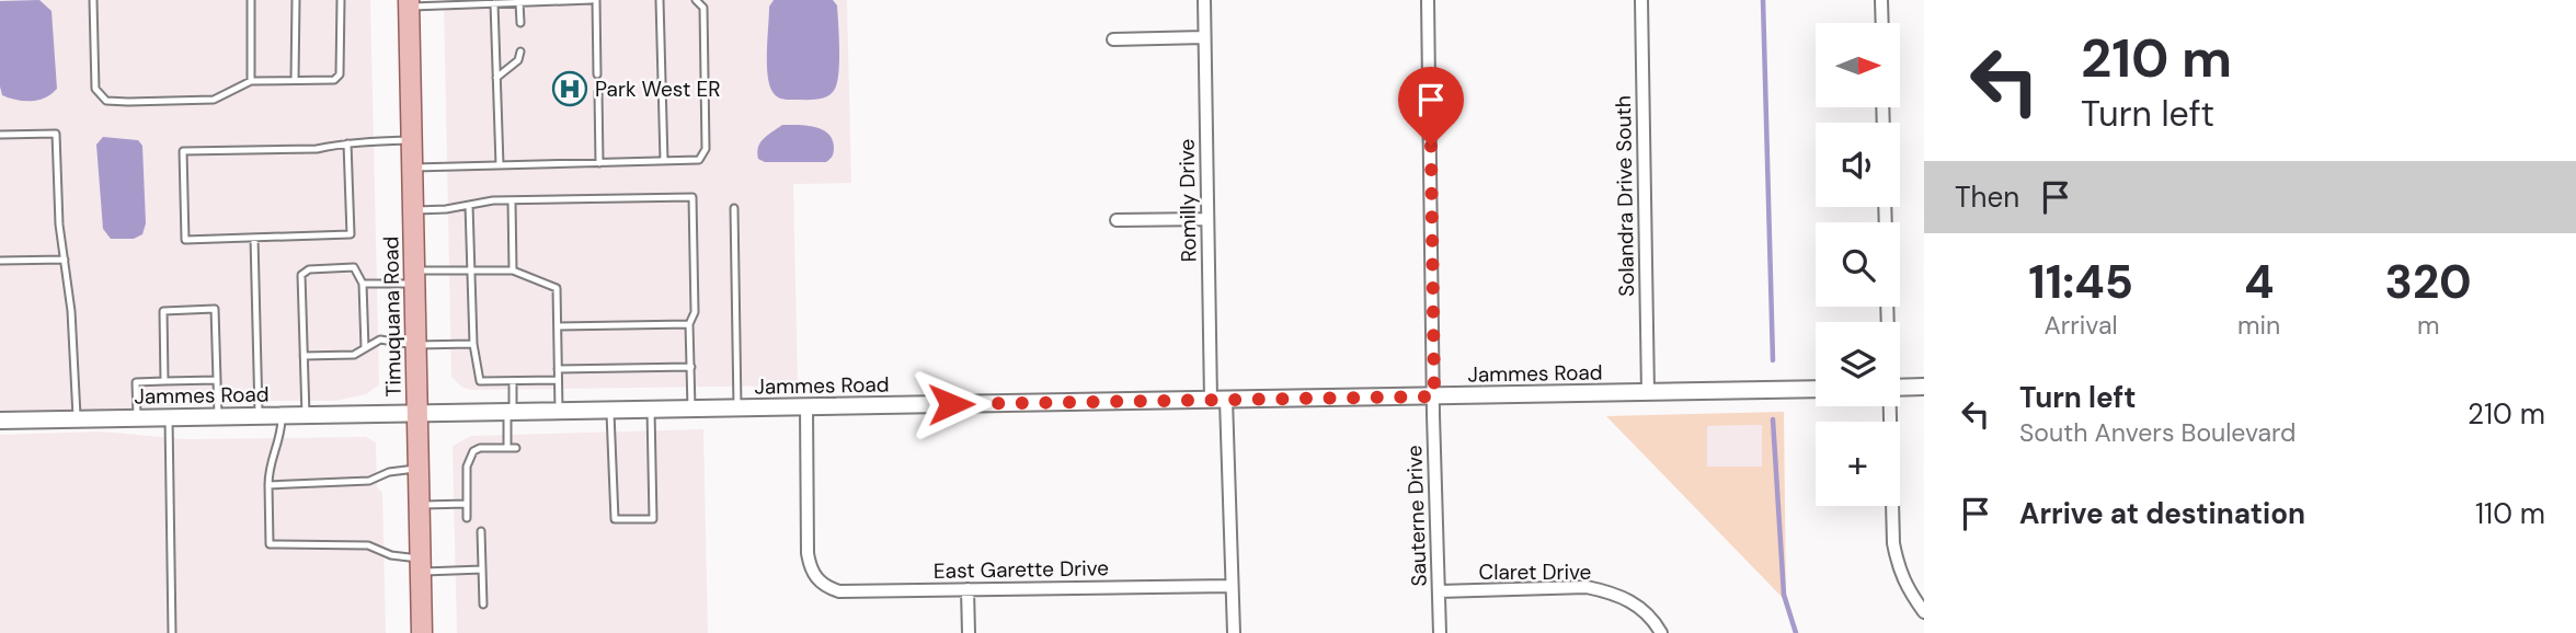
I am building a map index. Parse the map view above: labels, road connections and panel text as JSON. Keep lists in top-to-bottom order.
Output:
{
  "streets": {
    "main road": ["Timuquana Road"],
    "street": [
      "Solandra Drive South",
      "Romilly Drive",
      "Jammes Road",
      "Sauterne Drive",
      "East Garette Drive",
      "Claret Drive"
    ]
  },
  "crossings": [
    ["Solandra Drive South", "Jammes Road"],
    ["Romilly Drive", "Jammes Road"],
    ["Romilly Drive", "East Garette Drive"],
    ["Timuquana Road", "Jammes Road"],
    ["Jammes Road", "Sauterne Drive"],
    ["Jammes Road", "East Garette Drive"],
    ["Sauterne Drive", "Claret Drive"]
  ],
  "places": {
    "hospital": ["Park West ER"]
  },
  "north": "right",
  "page": {
    "turn": ["210 m", "Turn left"],
    "map_buttons": "+",
    "then": "Then",
    "eta": [
      "11:45",
      "Arrival",
      "4",
      "min",
      "320",
      "m"
    ],
    "list": [
      {
        "name": "Turn left",
        "note": "South Anvers Boulevard",
        "value": "210 m"
      },
      {
        "name": "Arrive at destination",
        "value": "110 m"
      }
    ]
  }
}
